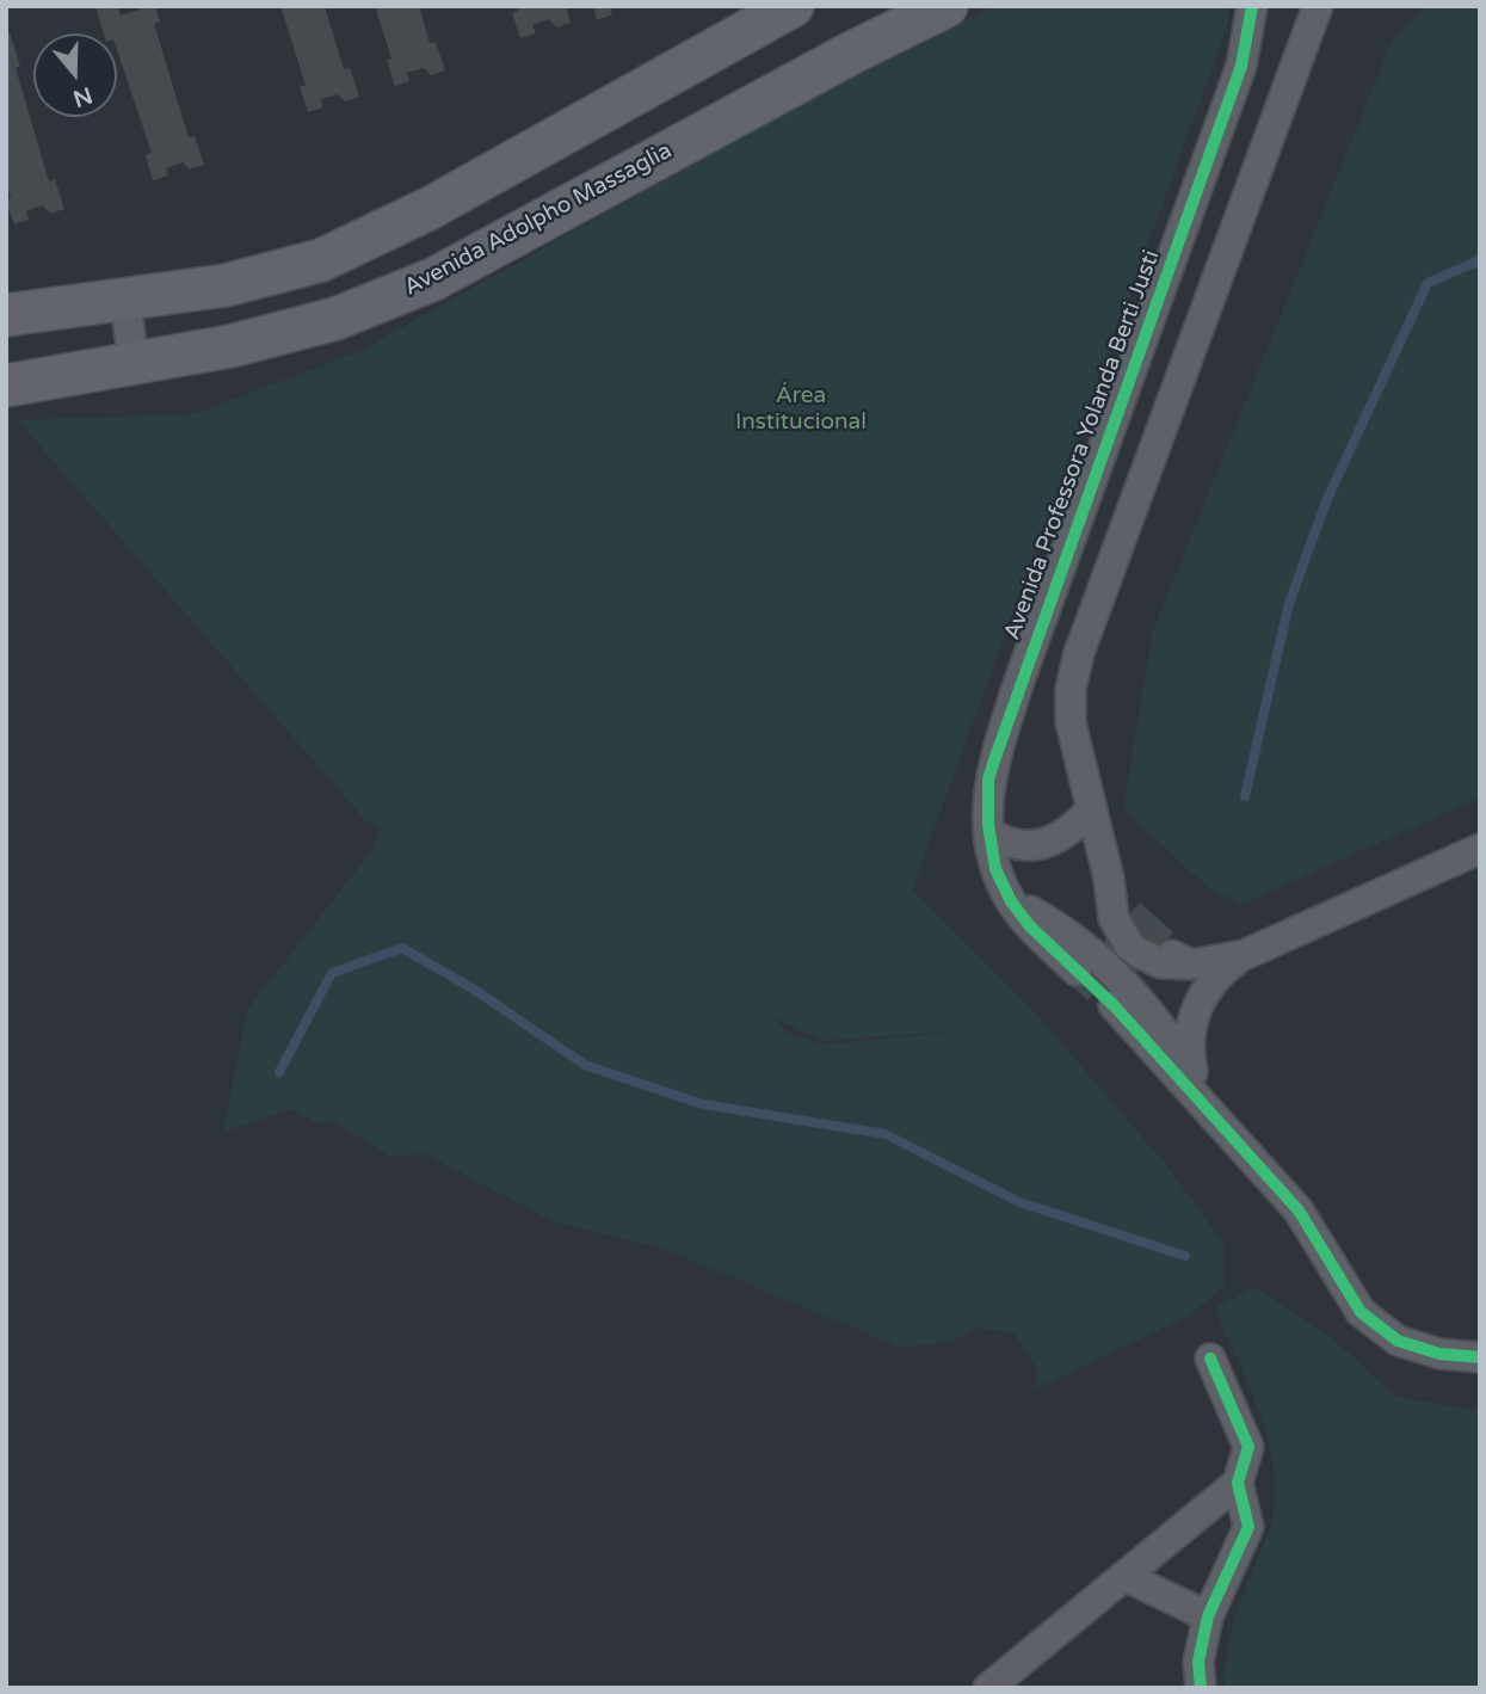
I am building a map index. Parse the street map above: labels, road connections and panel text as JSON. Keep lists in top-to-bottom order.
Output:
{
  "streets": {
    "main road": ["Avenida Adolpho Massaglia"],
    "street": ["Avenida Professora Yolanda Berti Justi"]
  },
  "parks": ["Área Institucional"],
  "north": "bottom"
}
